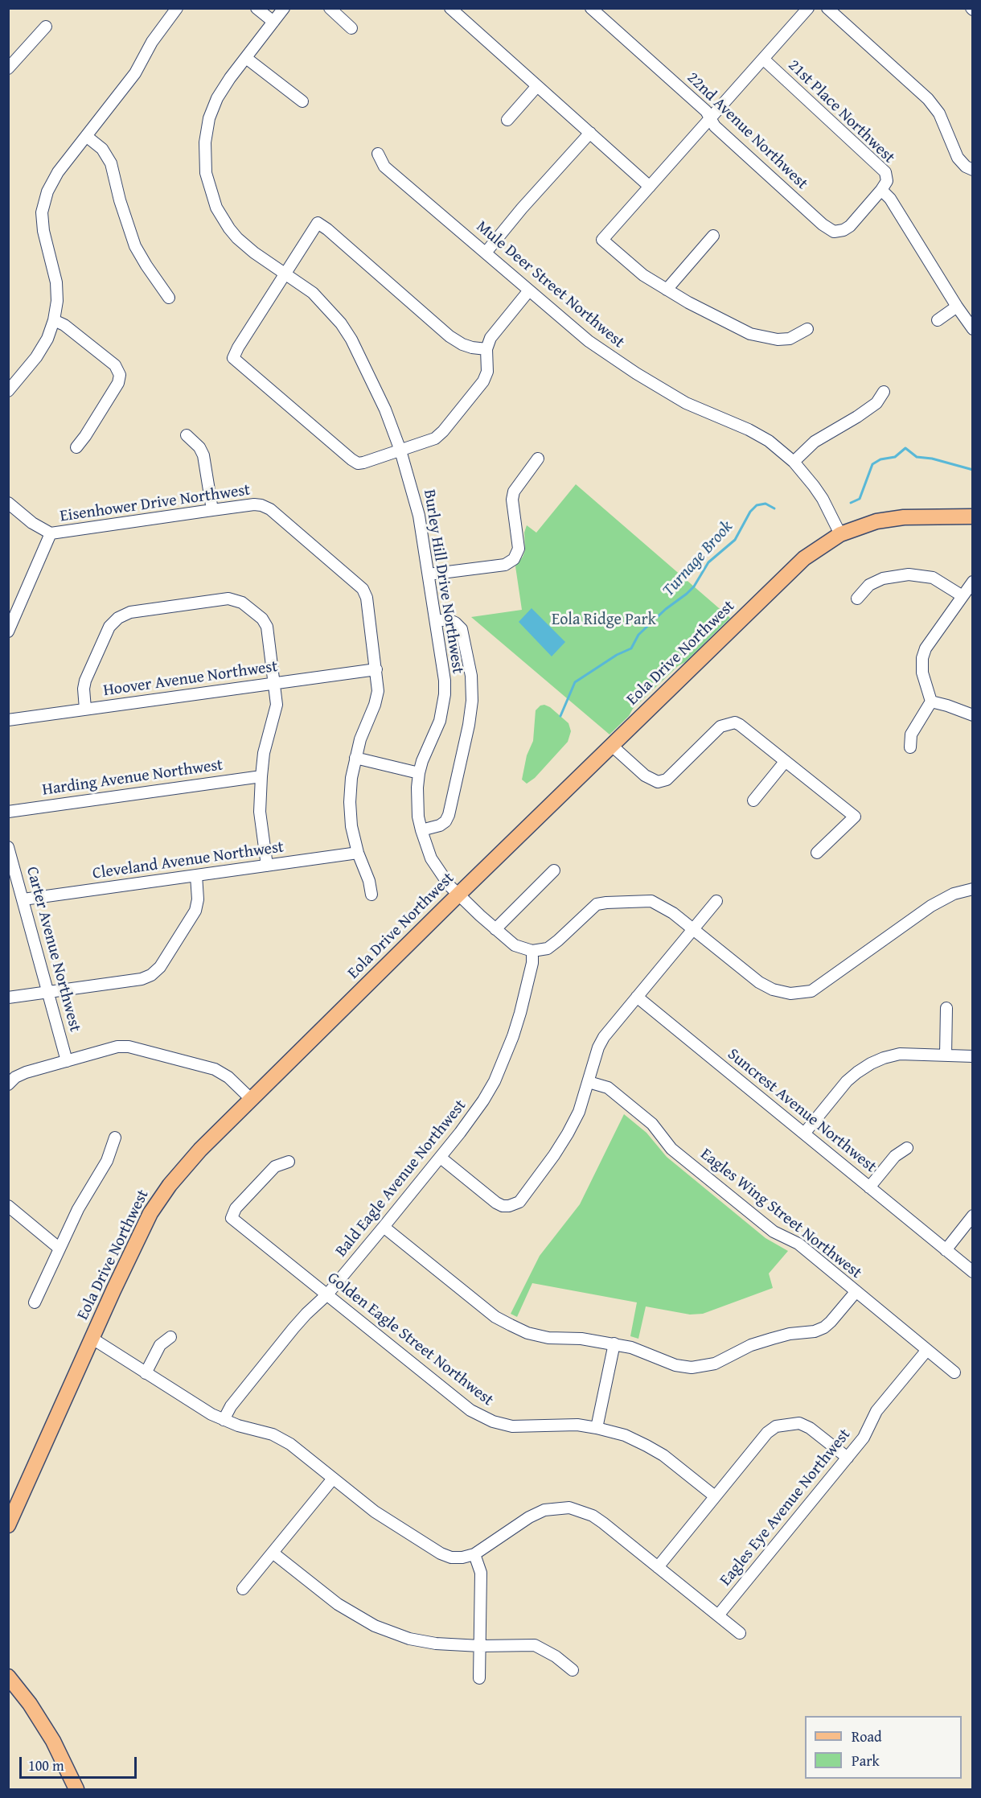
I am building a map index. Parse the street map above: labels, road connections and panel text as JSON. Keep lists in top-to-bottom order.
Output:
{
  "streets": {
    "main road": ["Eola Drive Northwest"],
    "street": [
      "21st Place Northwest",
      "22nd Avenue Northwest",
      "Mule Deer Street Northwest",
      "Eisenhower Drive Northwest",
      "Burley Hill Drive Northwest",
      "Hoover Avenue Northwest",
      "Harding Avenue Northwest",
      "Cleveland Avenue Northwest",
      "Carter Avenue Northwest",
      "Suncrest Avenue Northwest",
      "Bald Eagle Avenue Northwest",
      "Eagles Wing Street Northwest",
      "Golden Eagle Street Northwest",
      "Eagles Eye Avenue Northwest"
    ]
  },
  "crossings": [
    ["21st Place Northwest", "22nd Avenue Northwest"],
    ["Mule Deer Street Northwest", "Eola Drive Northwest"],
    ["Eisenhower Drive Northwest", "Hoover Avenue Northwest"],
    ["Eisenhower Drive Northwest", "Cleveland Avenue Northwest"],
    ["Burley Hill Drive Northwest", "Eola Drive Northwest"],
    ["Burley Hill Drive Northwest", "Bald Eagle Avenue Northwest"],
    ["Cleveland Avenue Northwest", "Carter Avenue Northwest"],
    ["Bald Eagle Avenue Northwest", "Golden Eagle Street Northwest"],
    ["Eagles Wing Street Northwest", "Eagles Eye Avenue Northwest"]
  ],
  "water": ["Turnage Brook"],
  "parks": ["Eola Ridge Park"],
  "legend": ["Road", "Park"],
  "scale_bar": "100 m"
}
